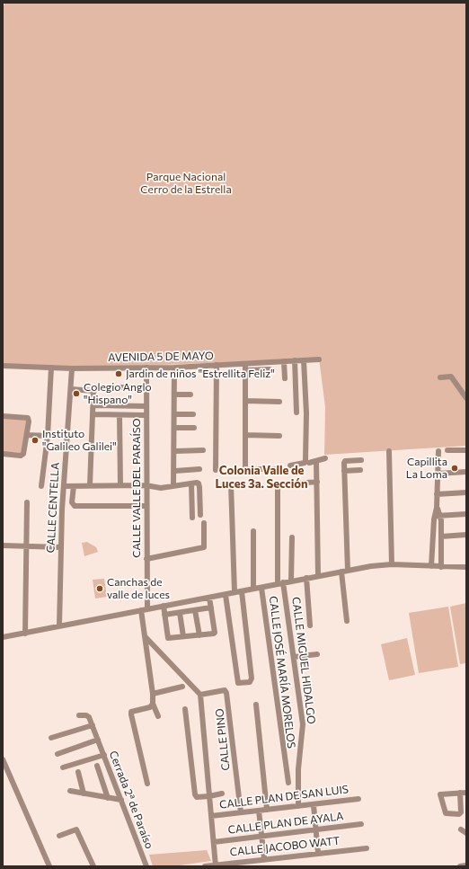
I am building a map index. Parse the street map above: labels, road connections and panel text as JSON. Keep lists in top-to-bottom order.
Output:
{
  "streets": {
    "street": [
      "AVENIDA 5 DE MAYO",
      "CALLE VALLE DEL PARAÍSO",
      "CALLE CENTELLA",
      "CALLE MIGUEL HIDALGO",
      "CALLE JOSÉ MARÍA MORELOS",
      "CALLE PINO",
      "CALLE PLAN DE SAN LUIS",
      "Cerrada 2ª de Paraíso",
      "CALLE PLAN DE AYALA",
      "CALLE JACOBO WATT"
    ]
  },
  "crossings": [
    ["AVENIDA 5 DE MAYO", "CALLE VALLE DEL PARAÍSO"],
    ["AVENIDA 5 DE MAYO", "CALLE CENTELLA"],
    ["CALLE MIGUEL HIDALGO", "CALLE PLAN DE SAN LUIS"],
    ["CALLE PINO", "CALLE PLAN DE SAN LUIS"]
  ],
  "districts": ["Colonia Valle de Luces 3a. Sección"],
  "parks": ["Parque Nacional Cerro de la Estrella"],
  "places": [
    "Jardin de niños \"Estrellita Feliz\"",
    "Colegio Anglo \"Hispano\"",
    "Instituto \"Galileo Galilei\"",
    "Capillita La Loma",
    "Canchas de valle de luces"
  ]
}
